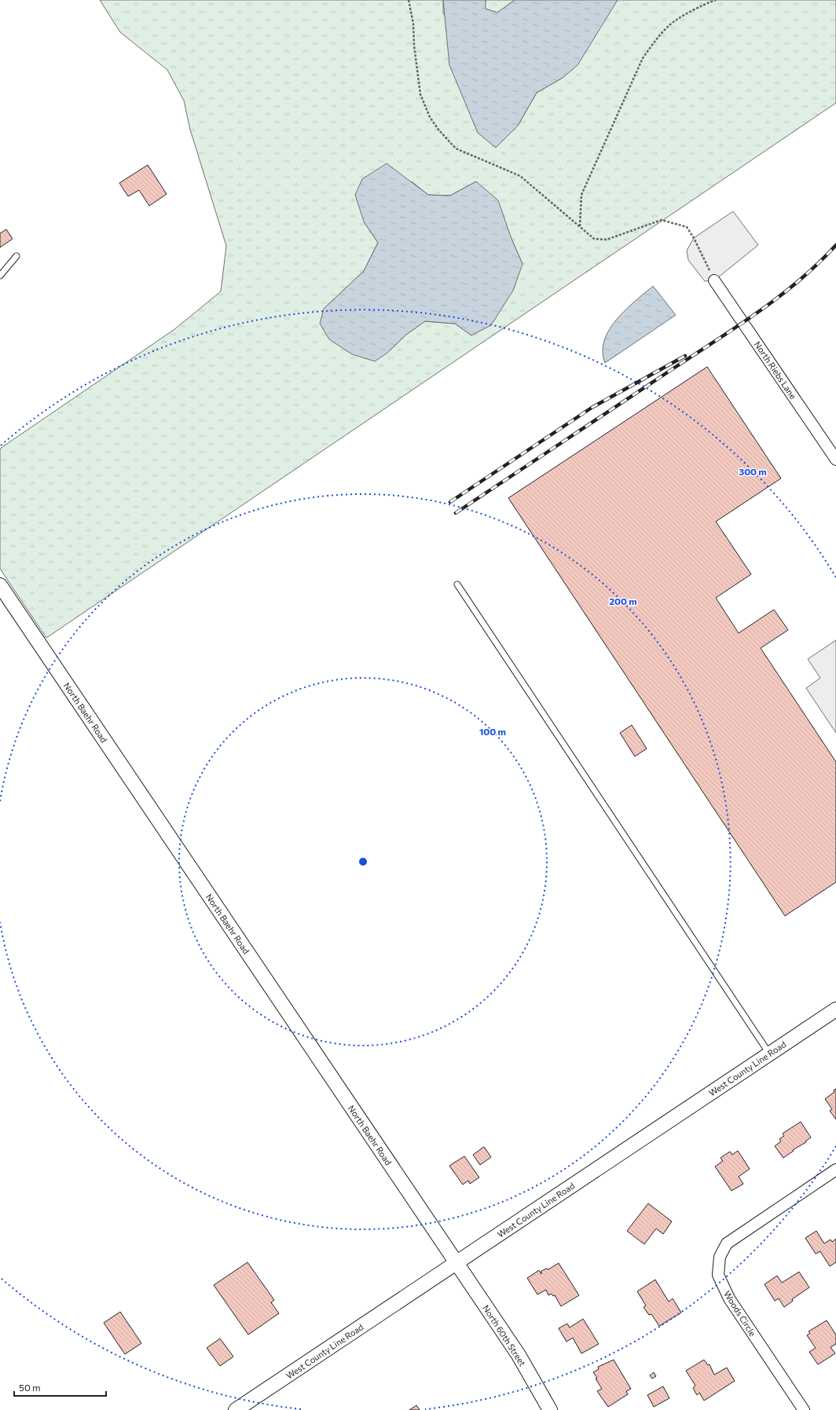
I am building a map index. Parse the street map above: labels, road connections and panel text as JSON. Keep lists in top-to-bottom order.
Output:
{
  "streets": {
    "street": [
      "North Riebs Lane",
      "North Baehr Road",
      "West County Line Road",
      "Woods Circle",
      "North 60th Street"
    ]
  },
  "crossings": [
    ["North Baehr Road", "West County Line Road"],
    ["North Baehr Road", "North 60th Street"],
    ["West County Line Road", "North 60th Street"]
  ],
  "scale_bar": "50 m",
  "rings": ["300 m", "200 m", "100 m"]
}
